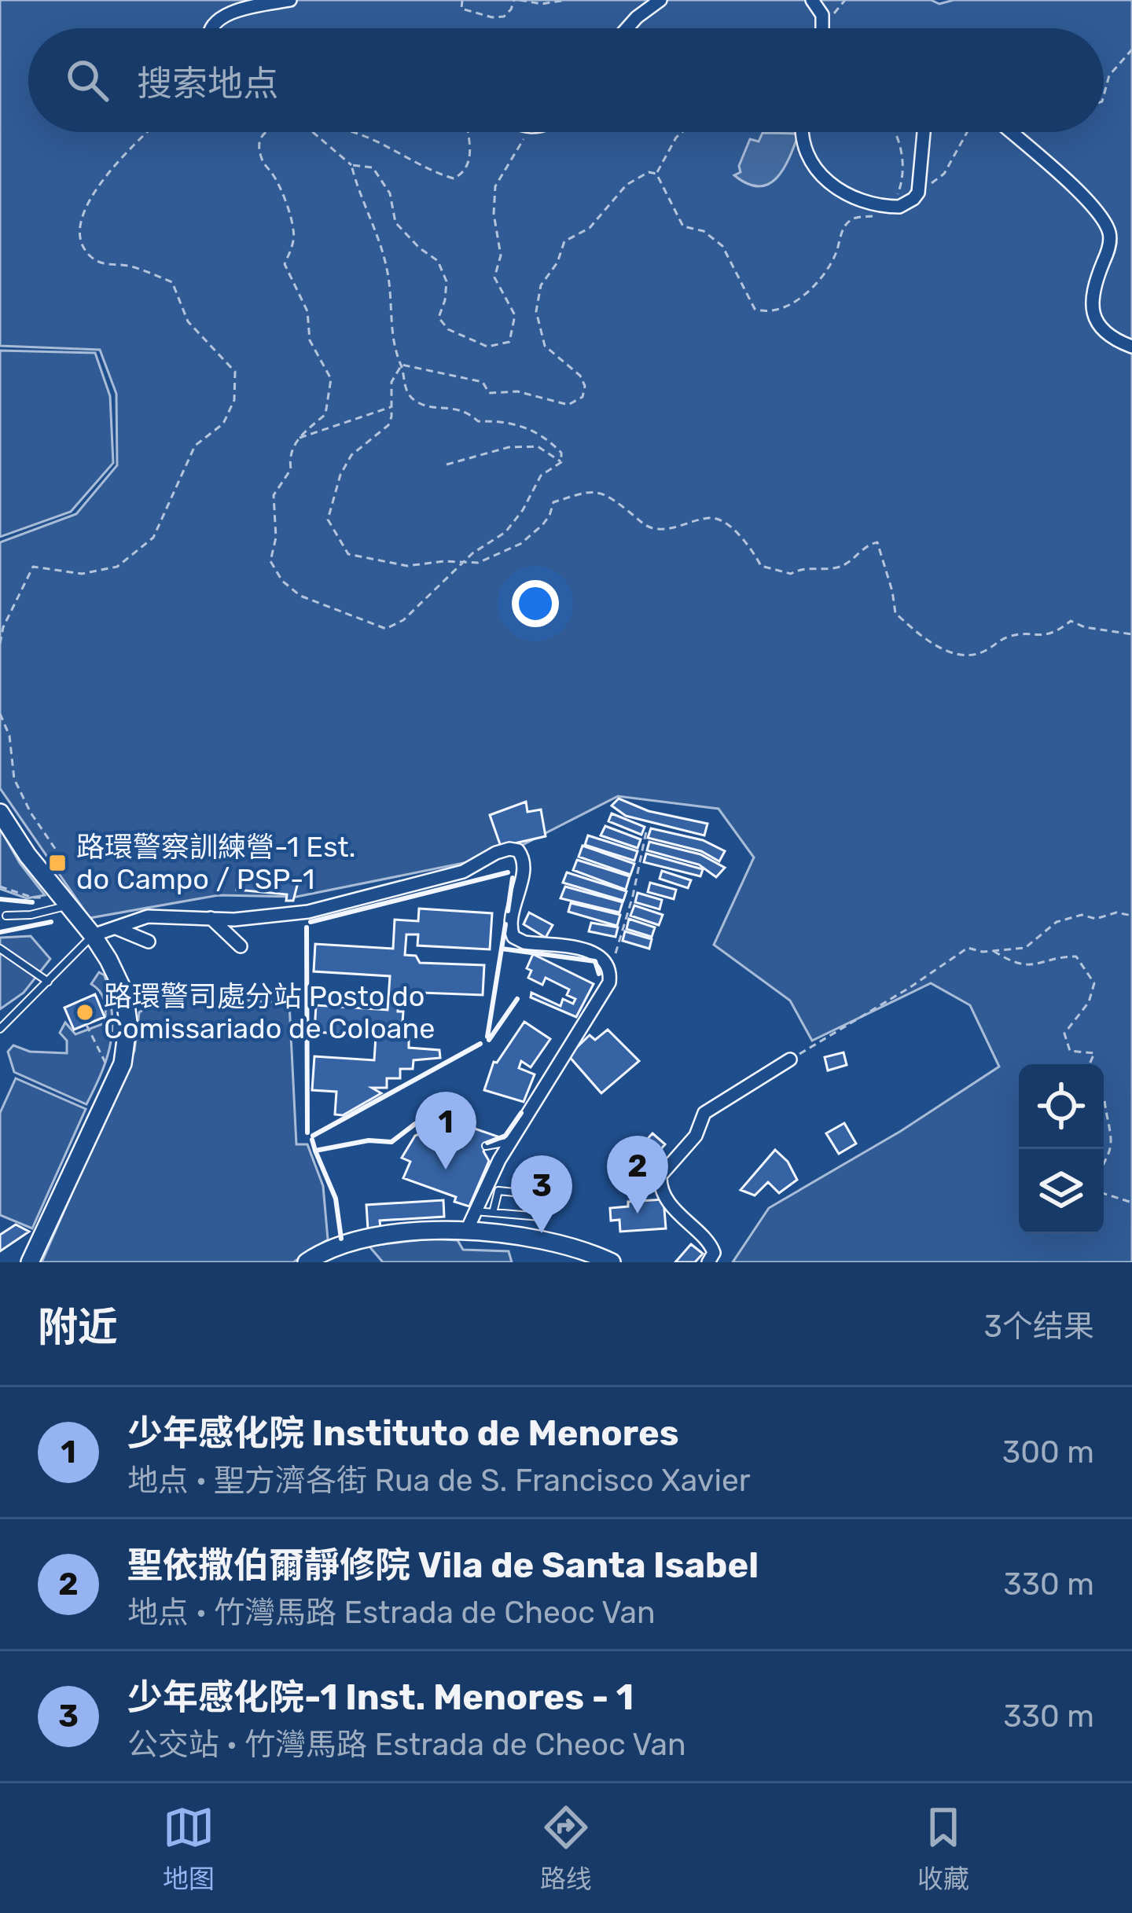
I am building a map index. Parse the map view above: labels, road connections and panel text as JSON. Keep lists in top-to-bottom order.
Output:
{
  "places": {
    "transit": ["路環警察訓練營-1 Est. do Campo / PSP-1"],
    "other": ["路環警司處分站 Posto do Comissariado de Coloane"]
  },
  "page": {
    "search": "搜索地点",
    "pins": ["1", "2", "3"],
    "heading": ["附近", "3个结果"],
    "list": [
      {
        "mark": "1",
        "name": "少年感化院 Instituto de Menores",
        "note": "地点 · 聖方濟各街 Rua de S. Francisco Xavier",
        "value": "300 m"
      },
      {
        "mark": "2",
        "name": "聖依撒伯爾靜修院 Vila de Santa Isabel",
        "note": "地点 · 竹灣馬路 Estrada de Cheoc Van",
        "value": "330 m"
      },
      {
        "mark": "3",
        "name": "少年感化院-1 Inst. Menores - 1",
        "note": "公交站 · 竹灣馬路 Estrada de Cheoc Van",
        "value": "330 m"
      }
    ],
    "nav": ["地图", "路线", "收藏"]
  }
}
